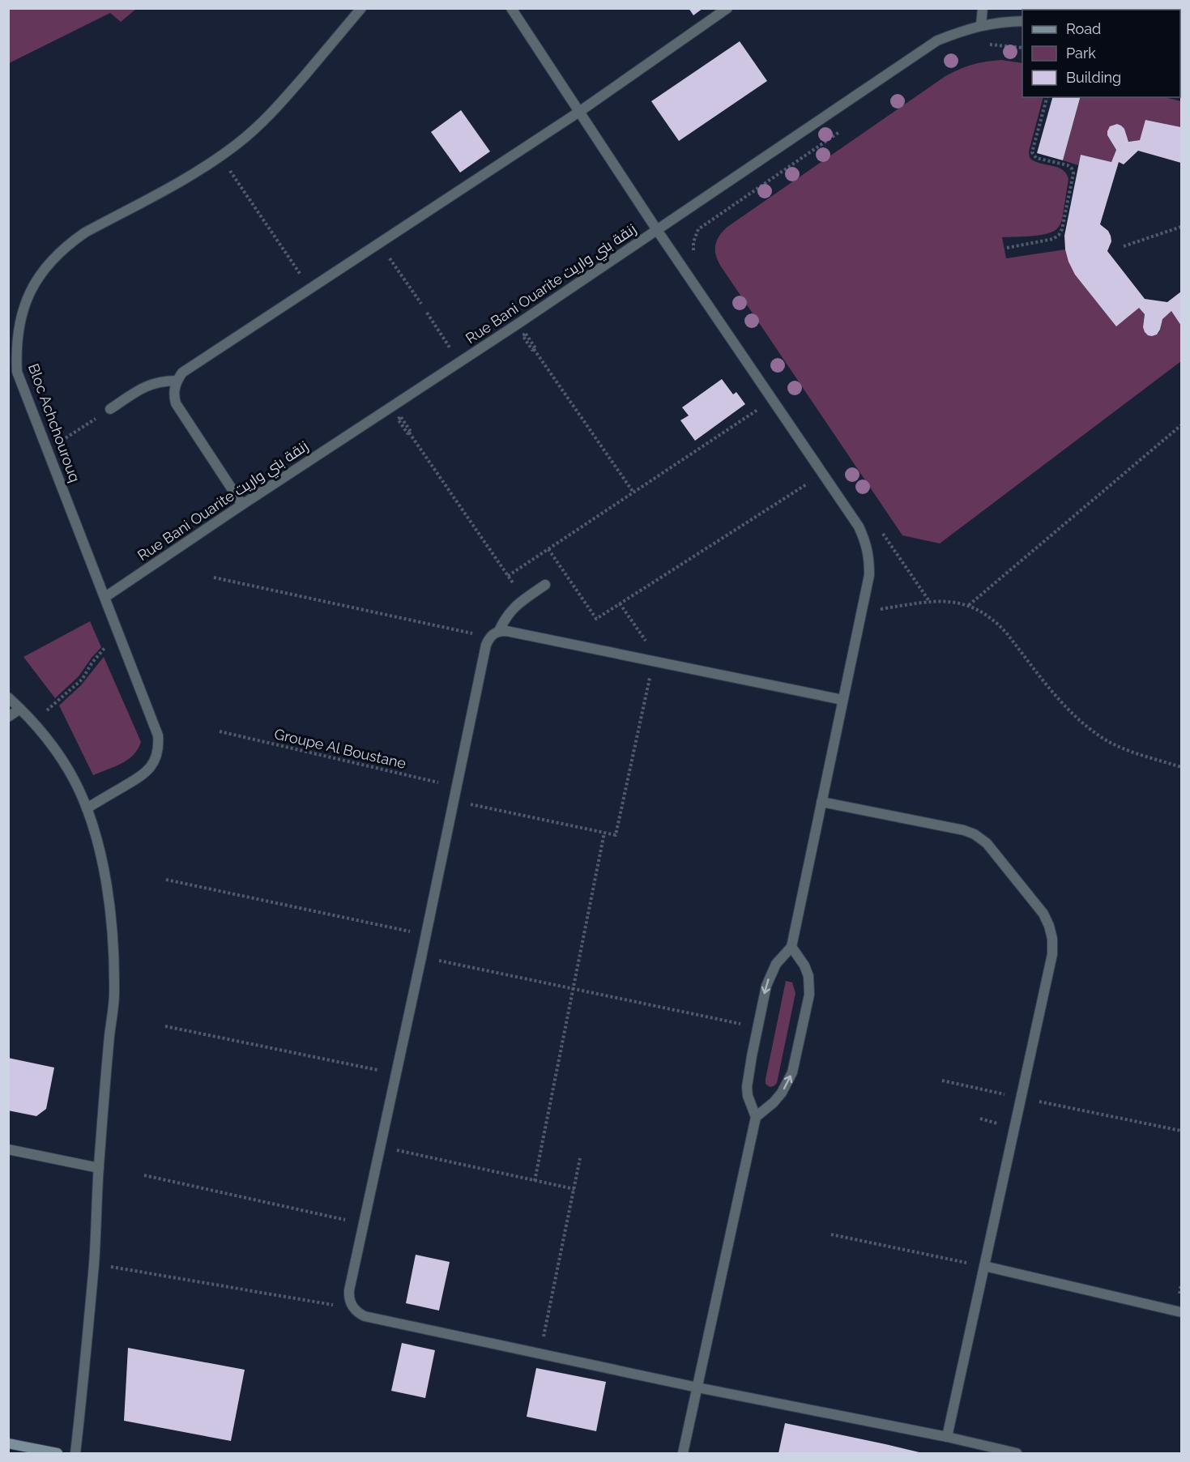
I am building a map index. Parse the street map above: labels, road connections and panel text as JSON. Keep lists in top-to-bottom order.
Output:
{
  "streets": {
    "street": ["Rue Bani Ouarite زنقة بني واريت", "Bloc Achchourouq"],
    "path": ["Groupe Al Boustane"]
  },
  "crossings": [
    ["Rue Bani Ouarite زنقة بني واريت", "Bloc Achchourouq"]
  ],
  "legend": ["Road", "Park", "Building"]
}
